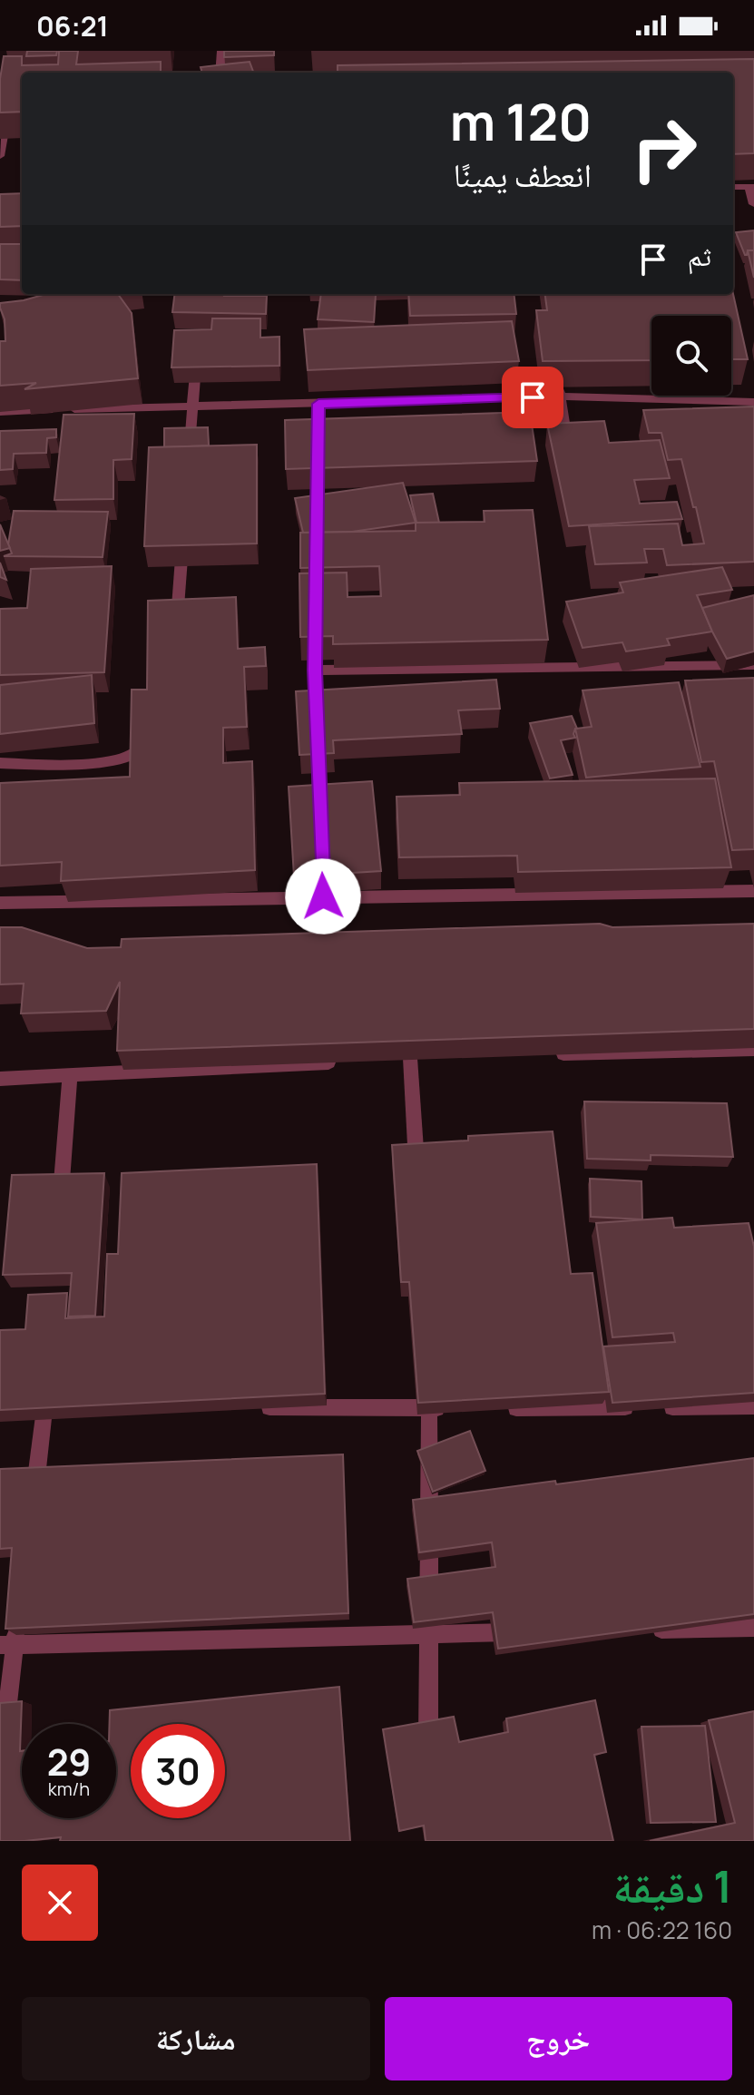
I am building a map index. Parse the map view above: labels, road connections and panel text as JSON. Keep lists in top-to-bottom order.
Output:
{
  "page": {
    "status": "06:21",
    "turn": ["120 m", "انعطف يمينًا"],
    "then": "ثم",
    "speed": "29 km/h",
    "limit": "30",
    "heading": ["1 دقيقة", "160 m · 06:22"],
    "buttons": ["خروج", "مشاركة"]
  }
}
